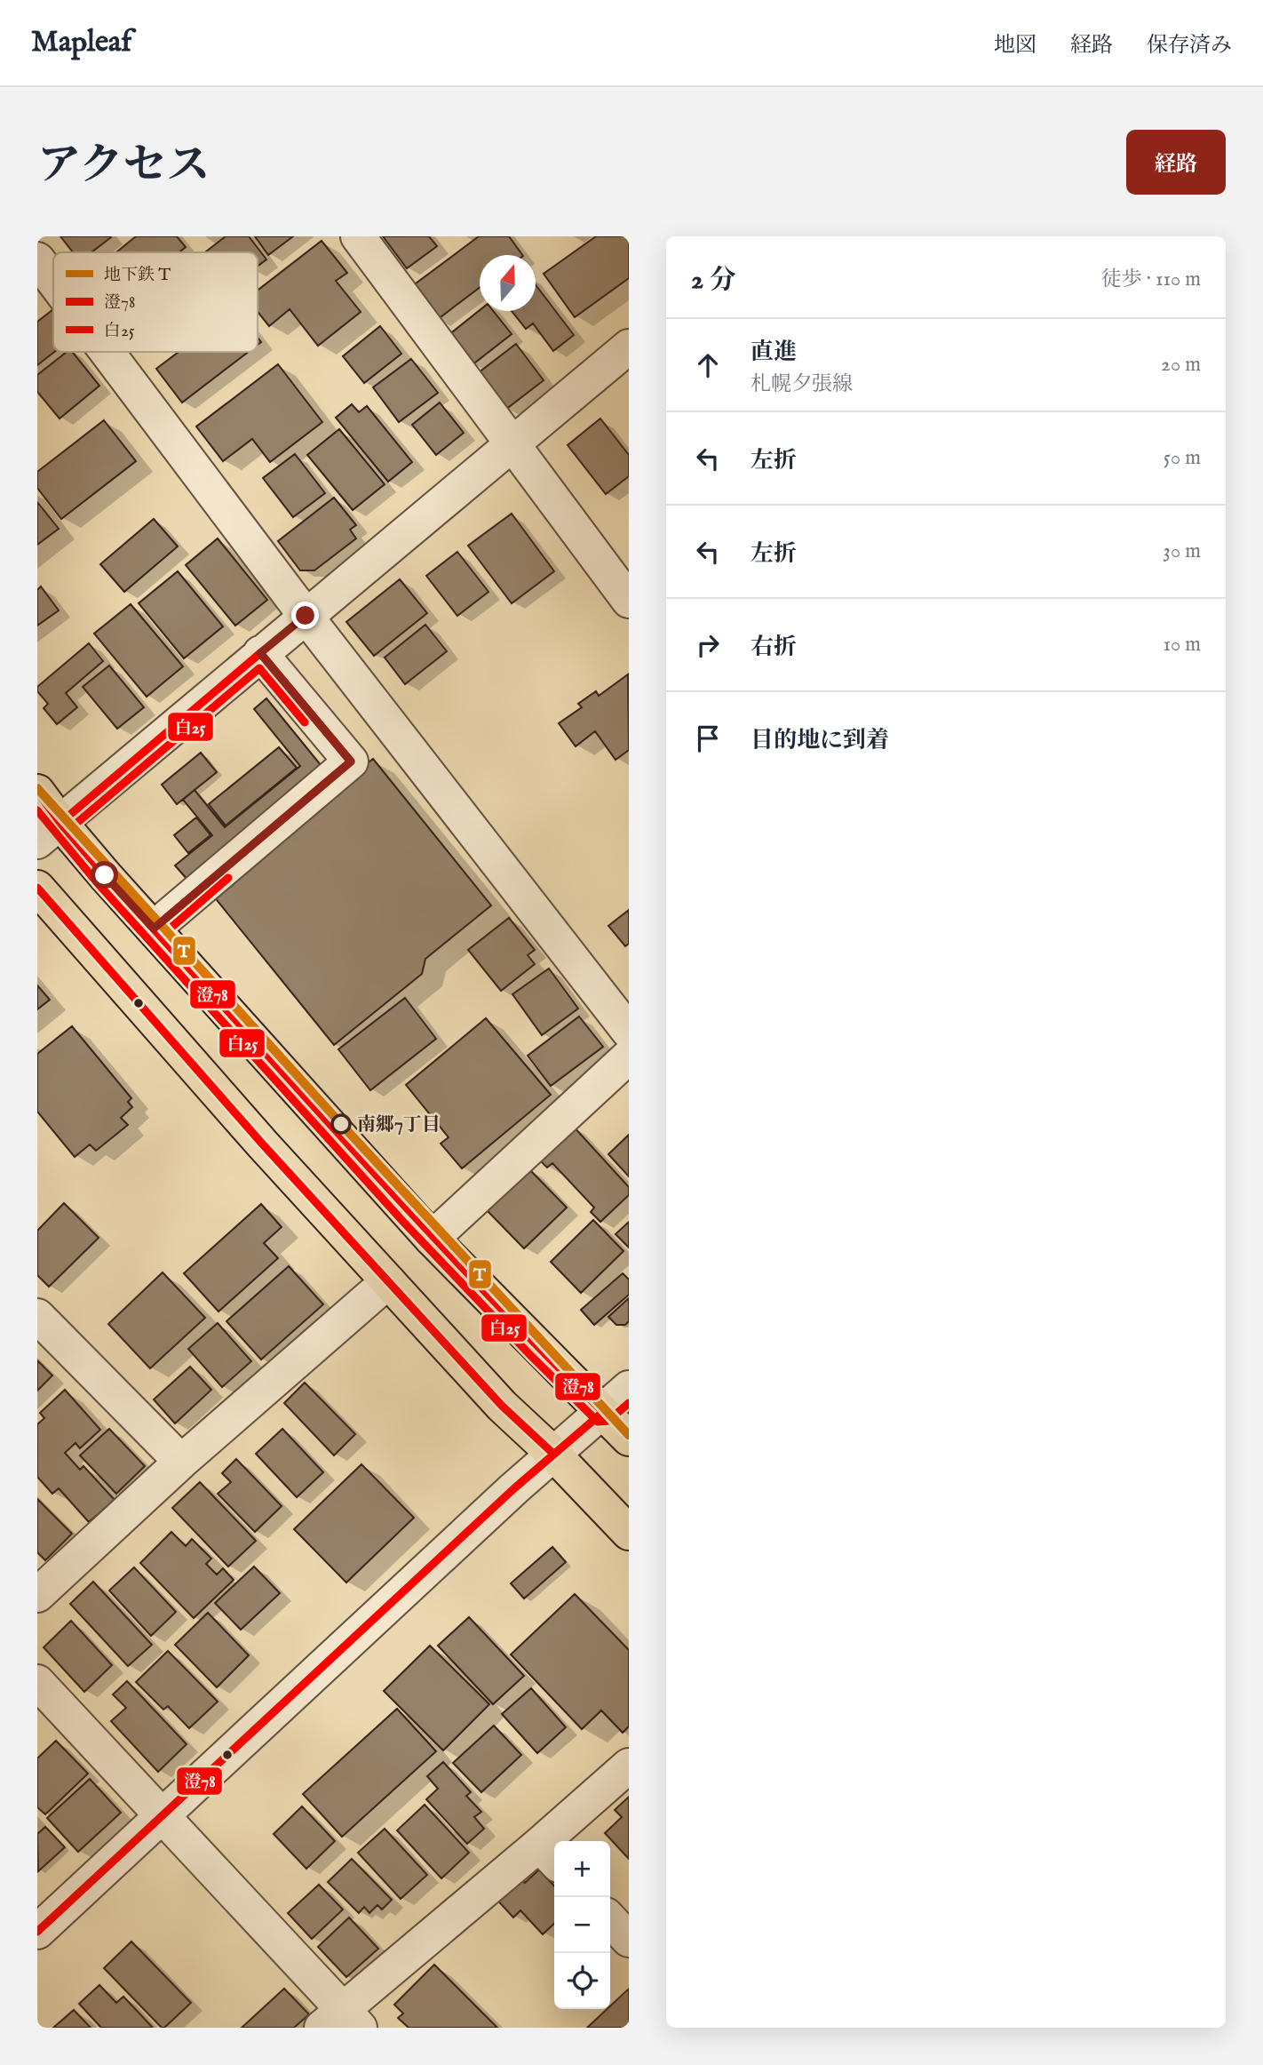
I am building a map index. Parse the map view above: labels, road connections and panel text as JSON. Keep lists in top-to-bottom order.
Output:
{
  "places": ["南郷7丁目"],
  "lines": ["transit line 澄78", "transit line 白25", "metro line T"],
  "legend": ["地下鉄 T", "澄78", "白25"],
  "north": "top",
  "page": {
    "header": "Mapleaf",
    "nav": ["地図", "経路", "保存済み"],
    "title": "アクセス",
    "buttons": "経路",
    "heading": ["2 分", "徒歩 · 110 m"],
    "list": [
      ["直進", "札幌夕張線", "20 m"],
      ["左折", "50 m"],
      ["左折", "30 m"],
      ["右折", "10 m"],
      "目的地に到着"
    ],
    "map_buttons": ["+", "−"]
  }
}
